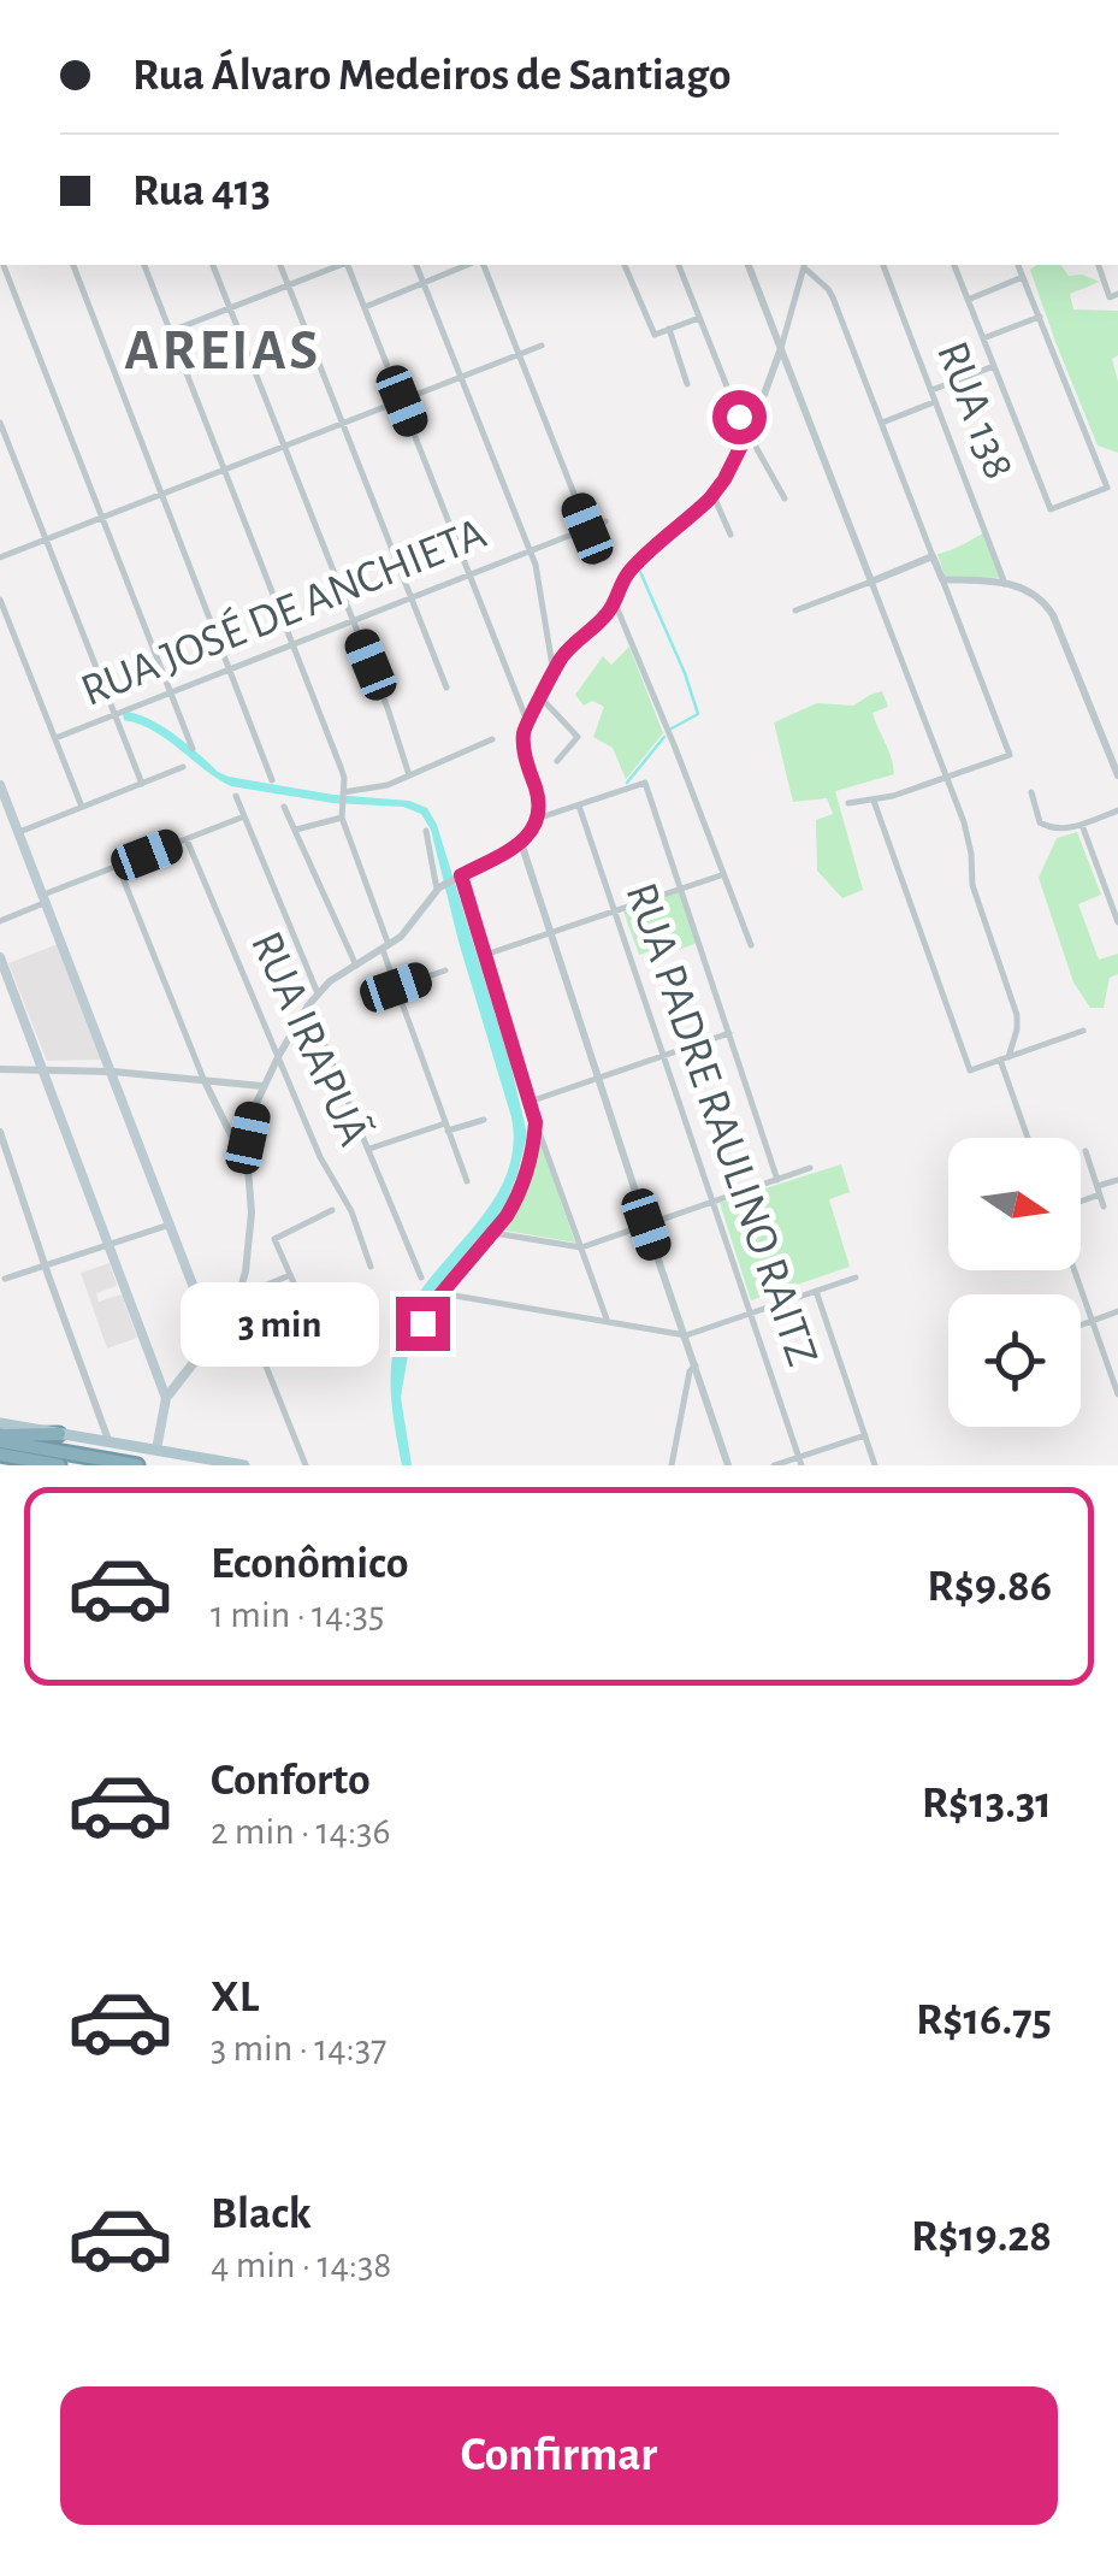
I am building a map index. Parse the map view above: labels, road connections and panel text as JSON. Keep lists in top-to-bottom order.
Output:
{
  "streets": {
    "street": [
      "RUA 138",
      "RUA JOSÉ DE ANCHIETA",
      "RUA IRAPUÃ",
      "RUA PADRE RAULINO RAITZ"
    ]
  },
  "districts": ["AREIAS"],
  "north": "right",
  "page": {
    "banner": ["Rua Álvaro Medeiros de Santiago", "Rua 413"],
    "bubble": "3 min",
    "list": [
      {
        "name": "Econômico",
        "note": "1 min · 14:35",
        "value": "R$9.86"
      },
      {
        "name": "Conforto",
        "note": "2 min · 14:36",
        "value": "R$13.31"
      },
      {
        "name": "XL",
        "note": "3 min · 14:37",
        "value": "R$16.75"
      },
      {
        "name": "Black",
        "note": "4 min · 14:38",
        "value": "R$19.28"
      }
    ],
    "buttons": "Confirmar"
  }
}
